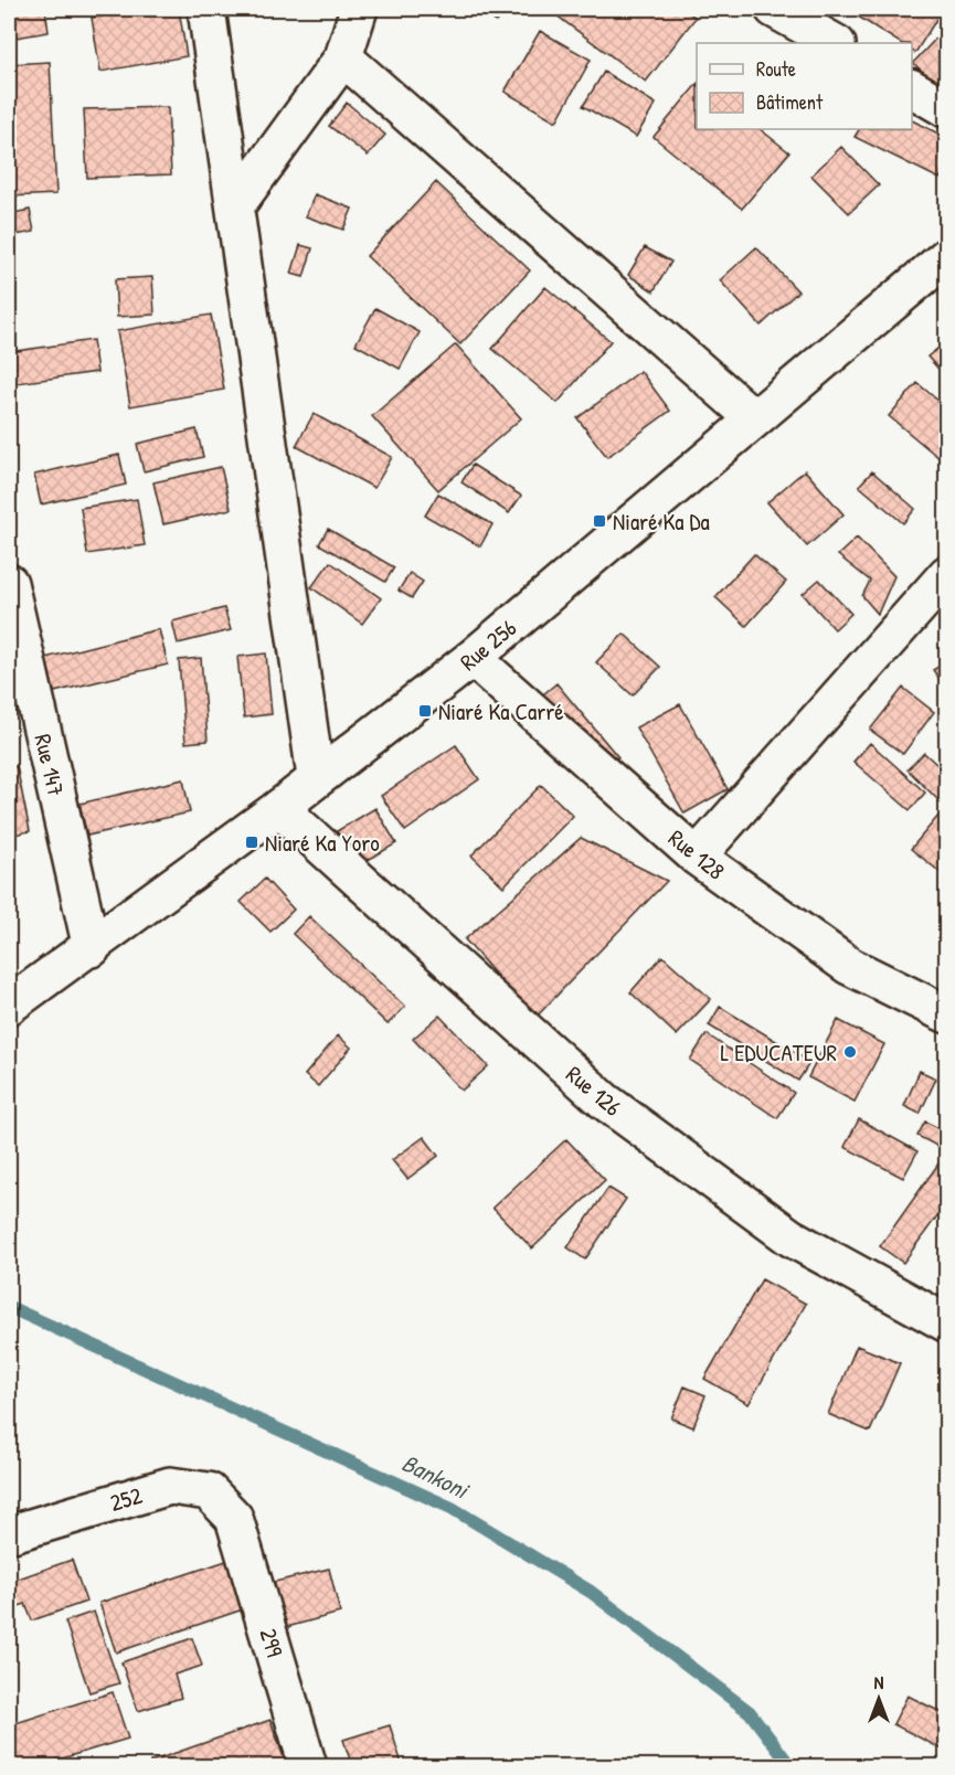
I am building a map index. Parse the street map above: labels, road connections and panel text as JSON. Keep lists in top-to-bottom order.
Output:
{
  "streets": {
    "street": [
      "Rue 256",
      "Rue 147",
      "Rue 128",
      "Rue 126",
      "252",
      "299"
    ]
  },
  "crossings": [
    ["Rue 256", "Rue 147"],
    ["Rue 256", "Rue 128"],
    ["Rue 256", "Rue 126"],
    ["252", "299"]
  ],
  "water": ["Bankoni"],
  "places": {
    "transit": ["Niaré Ka Da", "Niaré Ka Carré", "Niaré Ka Yoro"],
    "other": ["L EDUCATEUR"]
  },
  "legend": ["Route", "Bâtiment"],
  "north": "top"
}
